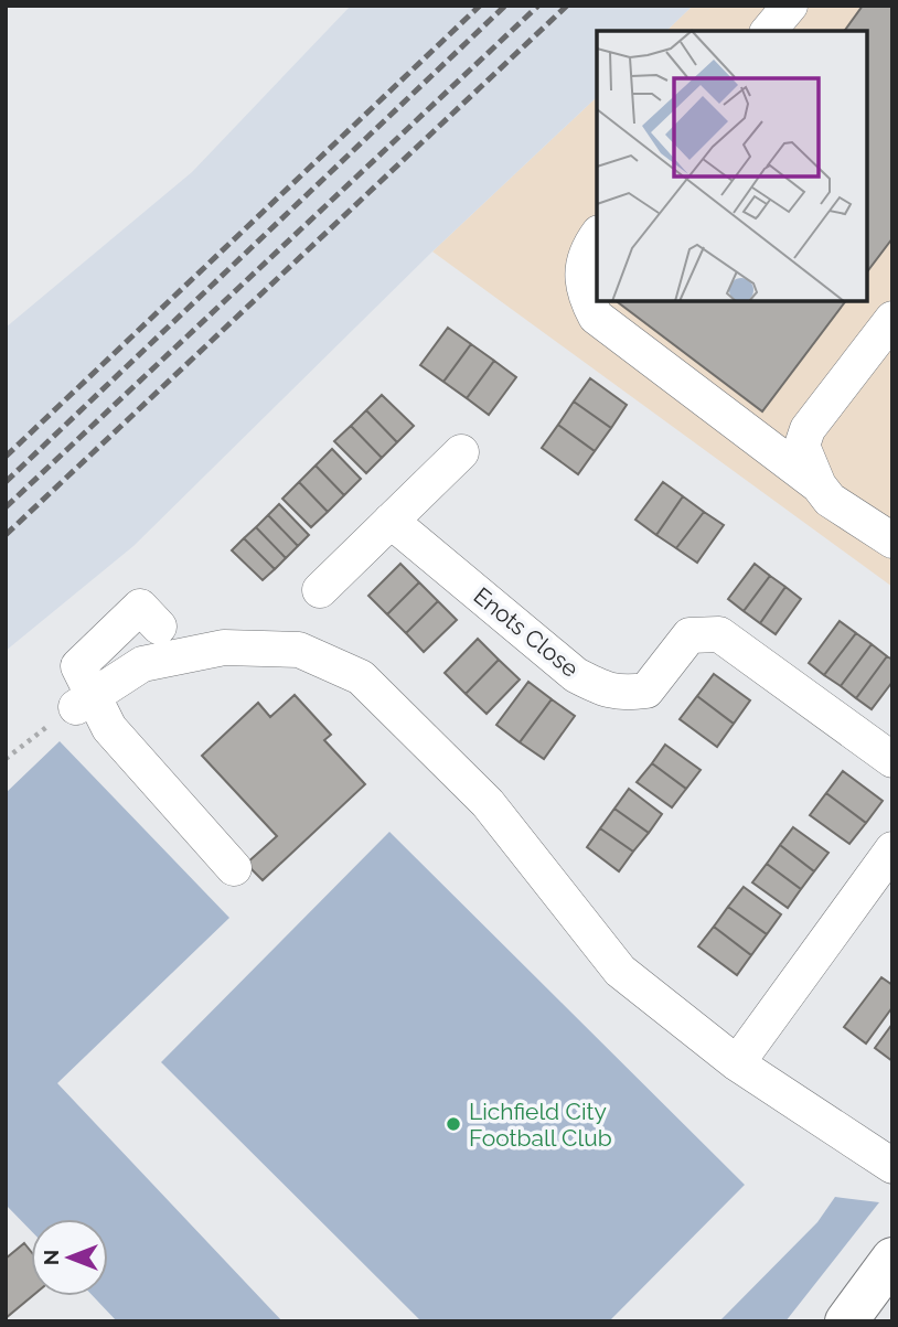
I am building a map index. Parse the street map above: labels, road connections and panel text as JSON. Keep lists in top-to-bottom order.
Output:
{
  "streets": {
    "street": ["Enots Close"]
  },
  "places": ["Lichfield City Football Club"],
  "north": "left"
}
